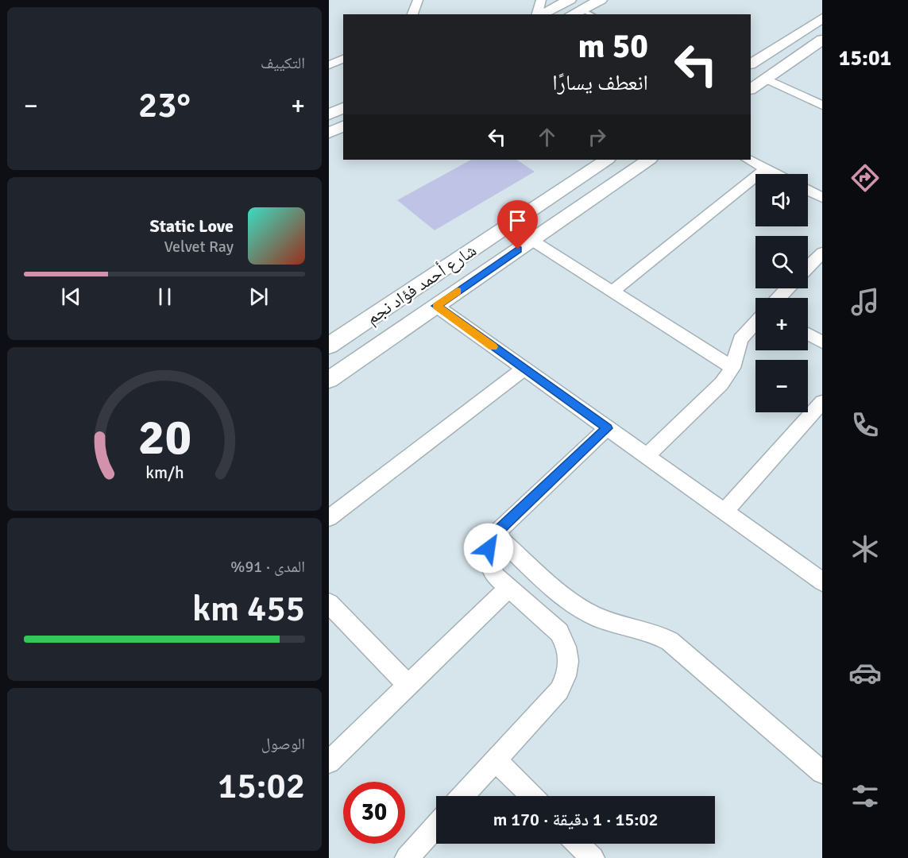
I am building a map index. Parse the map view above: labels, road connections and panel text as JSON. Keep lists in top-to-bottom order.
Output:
{
  "streets": {
    "street": ["شارع أحمد فؤاد نجم"]
  },
  "page": {
    "tabs": "15:01",
    "tile": [
      "التكييف",
      ["المدى · 91%", "455 km"],
      ["الوصول", "15:02"]
    ],
    "turn": ["50 m", "انعطف يسارًا"],
    "heat": ["−", "23°", "+"],
    "map_buttons": ["+", "−"],
    "song": ["Static Love", "Velvet Ray"],
    "limit": "30",
    "trip": "15:02 · 1 دقيقة · 170 m",
    "gauge": ["20", "km/h"]
  }
}
